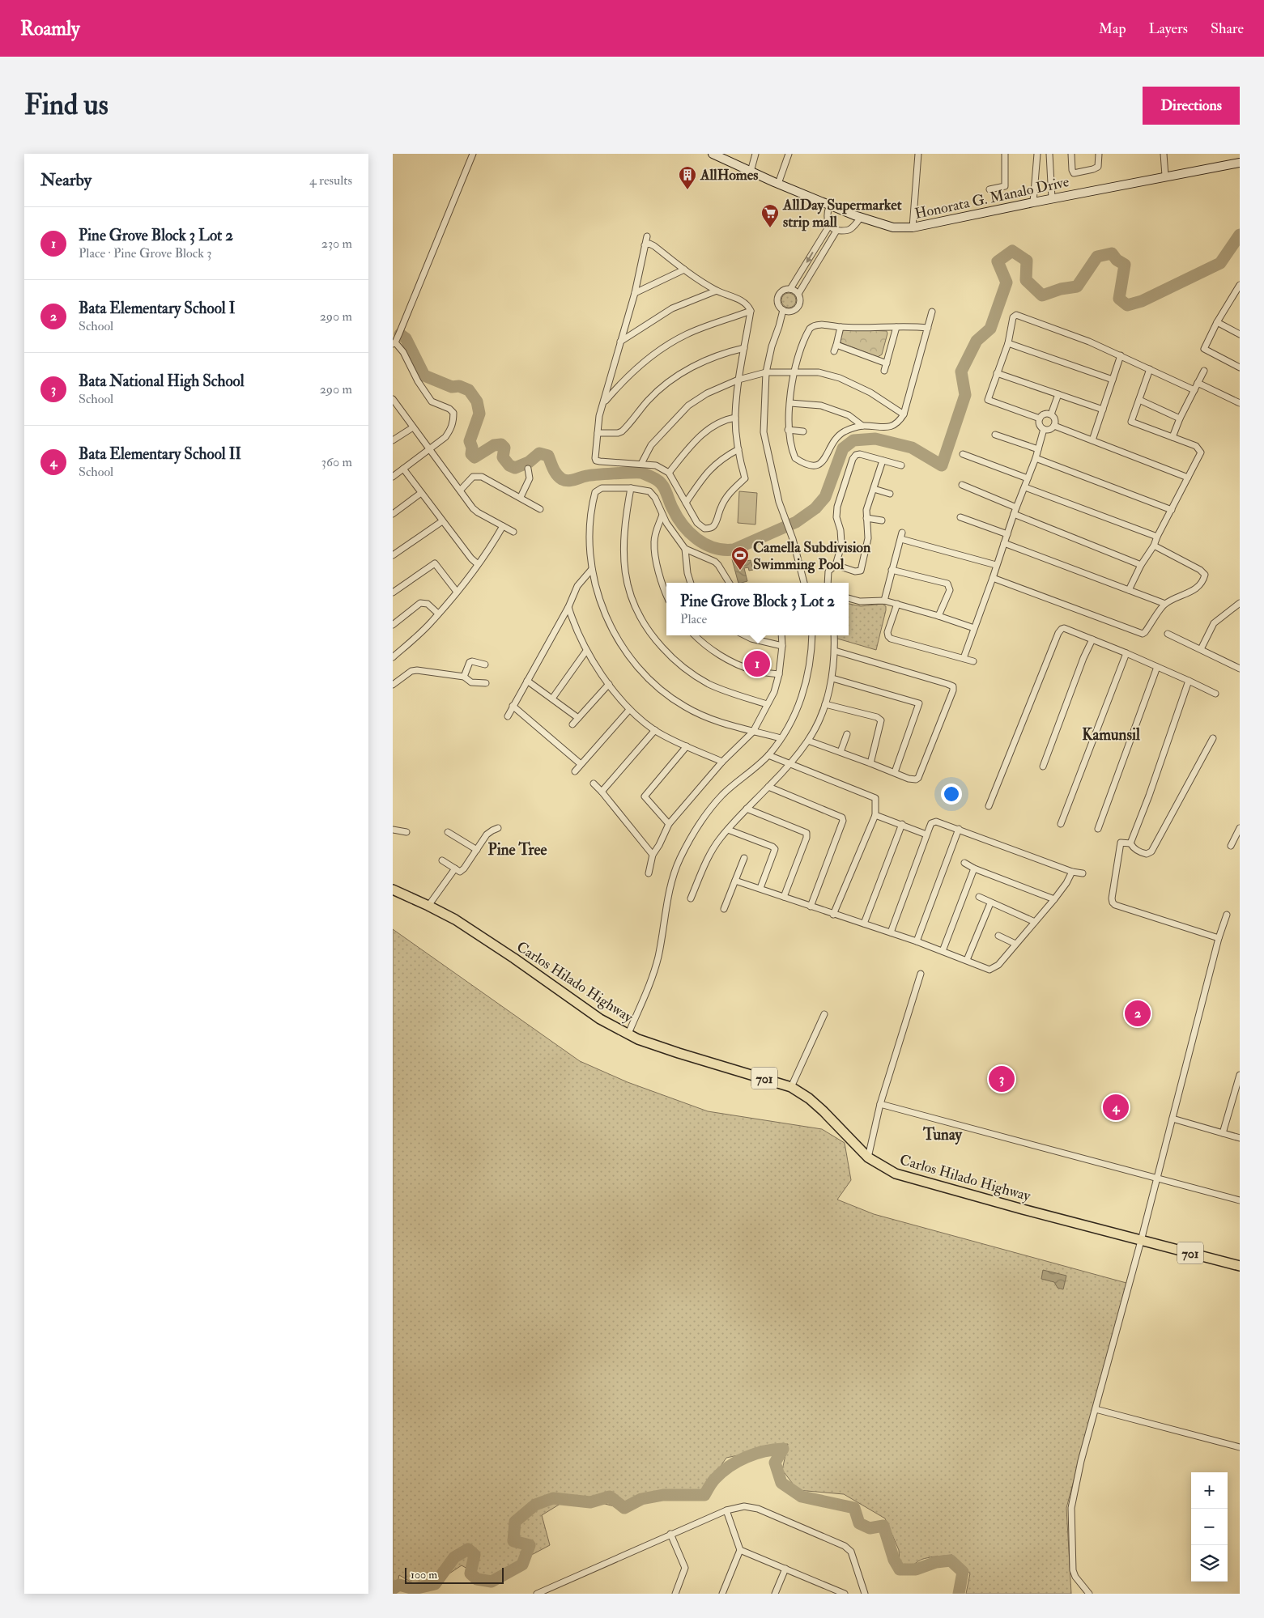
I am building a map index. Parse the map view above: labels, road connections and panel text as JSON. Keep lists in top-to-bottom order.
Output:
{
  "streets": {
    "main road": ["Carlos Hilado Highway", "701"],
    "street": ["Honorata G. Manalo Drive"]
  },
  "districts": ["Kamunsil", "Pine Tree", "Tunay"],
  "places": {
    "building": ["AllHomes"],
    "supermarket": ["AllDay Supermarket strip mall"],
    "sports": ["Camella Subdivision Swimming Pool"]
  },
  "scale_bar": "100 m",
  "page": {
    "header": "Roamly",
    "nav": ["Map", "Layers", "Share"],
    "buttons": "Directions",
    "title": "Find us",
    "heading": ["Nearby", "4 results"],
    "list": [
      {
        "mark": "1",
        "name": "Pine Grove Block 3 Lot 2",
        "note": "Place · Pine Grove Block 3",
        "value": "230 m"
      },
      {
        "mark": "2",
        "name": "Bata Elementary School I",
        "note": "School",
        "value": "290 m"
      },
      {
        "mark": "3",
        "name": "Bata National High School",
        "note": "School",
        "value": "290 m"
      },
      {
        "mark": "4",
        "name": "Bata Elementary School II",
        "note": "School",
        "value": "360 m"
      }
    ],
    "popup": ["Pine Grove Block 3 Lot 2", "Place"],
    "pins": [
      "1",
      "2",
      "3",
      "4"
    ],
    "map_buttons": ["+", "−"],
    "scale": "100 m"
  }
}
